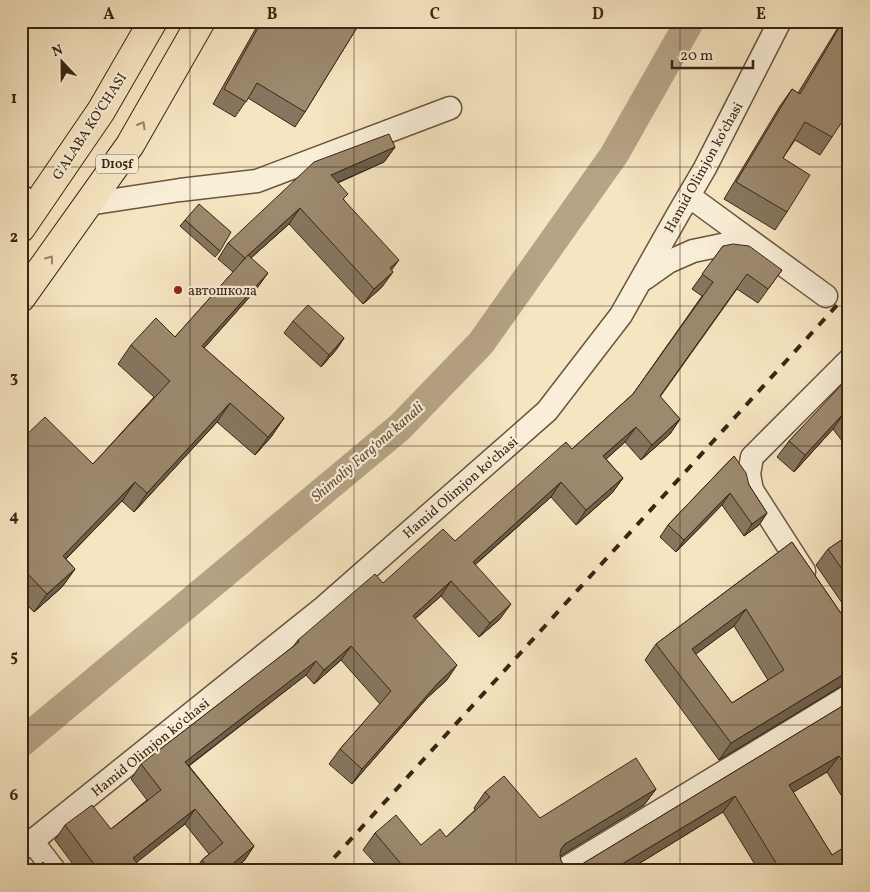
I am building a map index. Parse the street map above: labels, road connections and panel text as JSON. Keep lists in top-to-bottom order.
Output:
{
  "streets": {
    "main road": ["G'ALABA KO'CHASI", "D105f"],
    "street": ["Hamid Olimjon koʻchasi"]
  },
  "water": ["Shimoliy Fargʻona kanali"],
  "places": ["автошкола"],
  "scale_bar": "20 m",
  "north": "top",
  "grid": {
    "columns": [
      "A",
      "B",
      "C",
      "D",
      "E"
    ],
    "rows": [
      "1",
      "2",
      "3",
      "4",
      "5",
      "6"
    ]
  }
}
